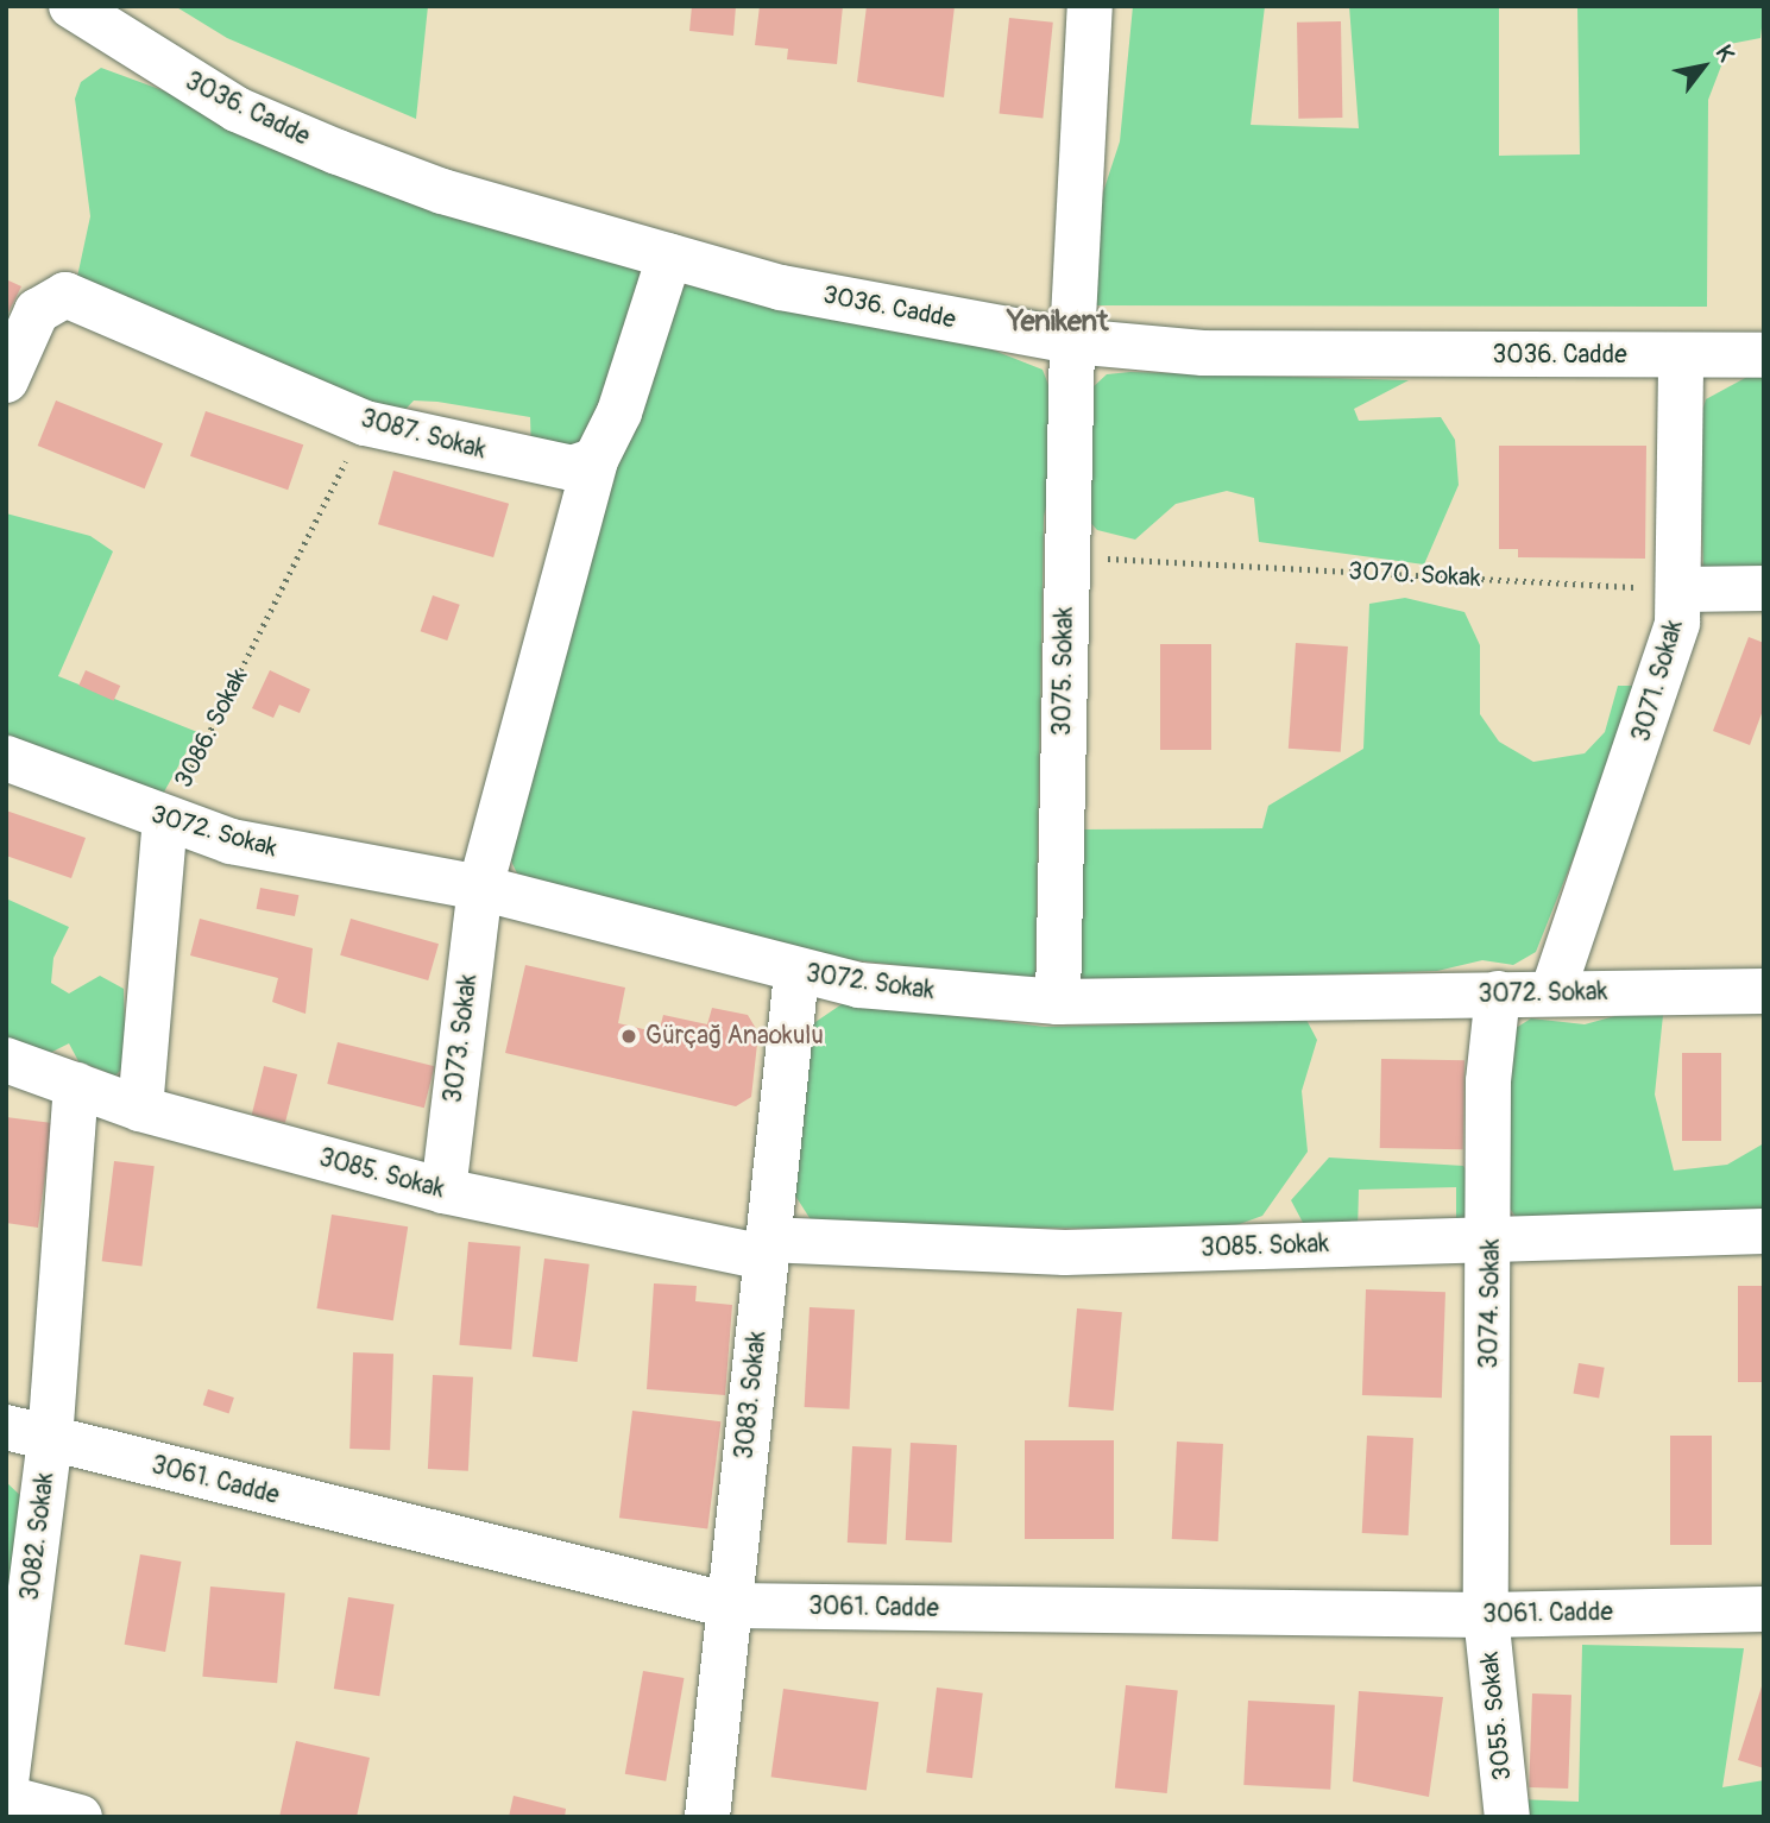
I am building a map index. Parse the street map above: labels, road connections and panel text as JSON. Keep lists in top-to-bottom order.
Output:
{
  "streets": {
    "street": [
      "3036. Cadde",
      "3087. Sokak",
      "3075. Sokak",
      "3071. Sokak",
      "3072. Sokak",
      "3073. Sokak",
      "3085. Sokak",
      "3074. Sokak",
      "3083. Sokak",
      "3061. Cadde",
      "3082. Sokak",
      "3055. Sokak"
    ],
    "path": ["3070. Sokak", "3086. Sokak"]
  },
  "crossings": [
    ["3036. Cadde", "3075. Sokak"],
    ["3036. Cadde", "3071. Sokak"],
    ["3087. Sokak", "3086. Sokak"],
    ["3070. Sokak", "3075. Sokak"],
    ["3070. Sokak", "3071. Sokak"],
    ["3075. Sokak", "3072. Sokak"],
    ["3071. Sokak", "3072. Sokak"],
    ["3086. Sokak", "3072. Sokak"],
    ["3072. Sokak", "3073. Sokak"],
    ["3072. Sokak", "3074. Sokak"],
    ["3072. Sokak", "3083. Sokak"],
    ["3073. Sokak", "3085. Sokak"],
    ["3085. Sokak", "3074. Sokak"],
    ["3085. Sokak", "3083. Sokak"],
    ["3074. Sokak", "3061. Cadde"],
    ["3074. Sokak", "3055. Sokak"],
    ["3083. Sokak", "3061. Cadde"],
    ["3061. Cadde", "3082. Sokak"],
    ["3061. Cadde", "3055. Sokak"]
  ],
  "districts": ["Yenikent"],
  "places": ["Gürçağ Anaokulu"],
  "north": "top right"
}
